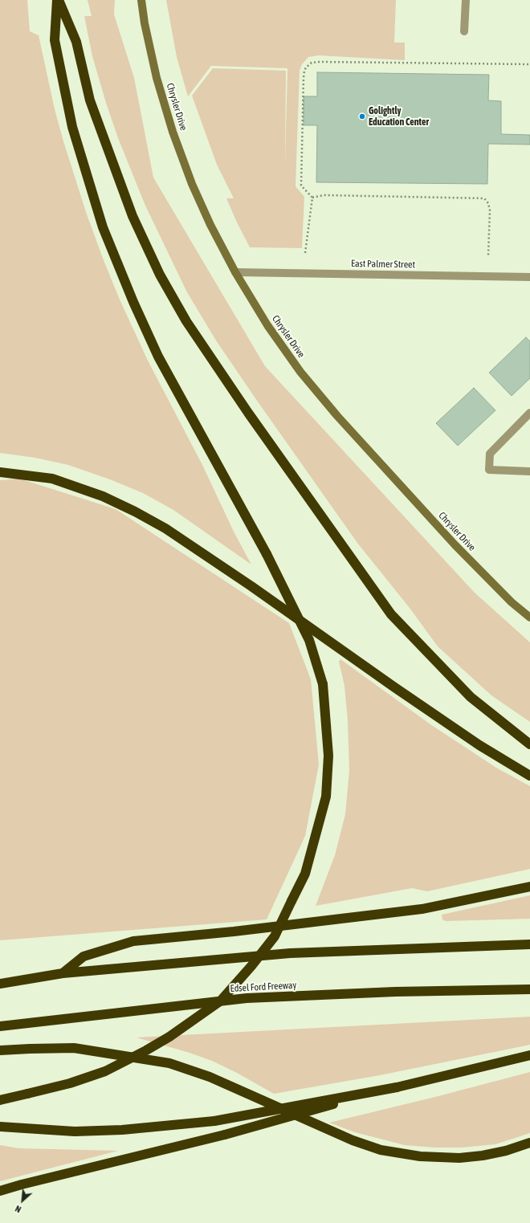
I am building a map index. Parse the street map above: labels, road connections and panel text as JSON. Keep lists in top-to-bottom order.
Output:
{
  "streets": {
    "highway": ["Edsel Ford Freeway"],
    "street": ["Chrysler Drive", "East Palmer Street"]
  },
  "crossings": [
    ["Chrysler Drive", "East Palmer Street"]
  ],
  "places": ["Golightly Education Center"],
  "north": "bottom left"
}
